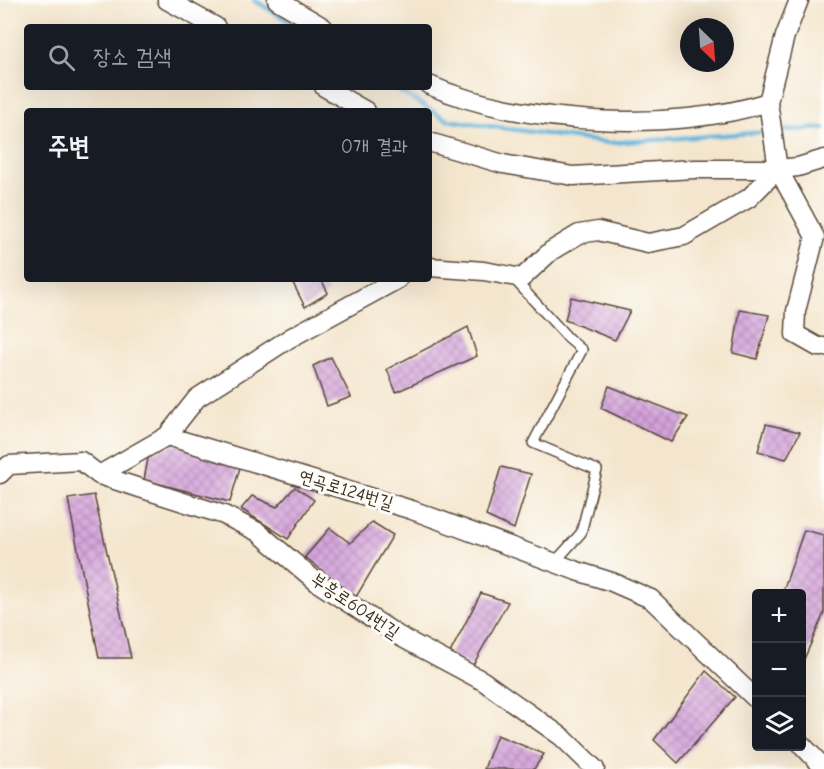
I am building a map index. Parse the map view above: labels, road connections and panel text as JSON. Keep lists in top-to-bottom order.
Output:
{
  "streets": {
    "street": ["연곡로124번길", "부흥로604번길"]
  },
  "north": "bottom right",
  "page": {
    "search": "장소 검색",
    "heading": ["주변", "0개 결과"],
    "map_buttons": ["+", "−"]
  }
}
